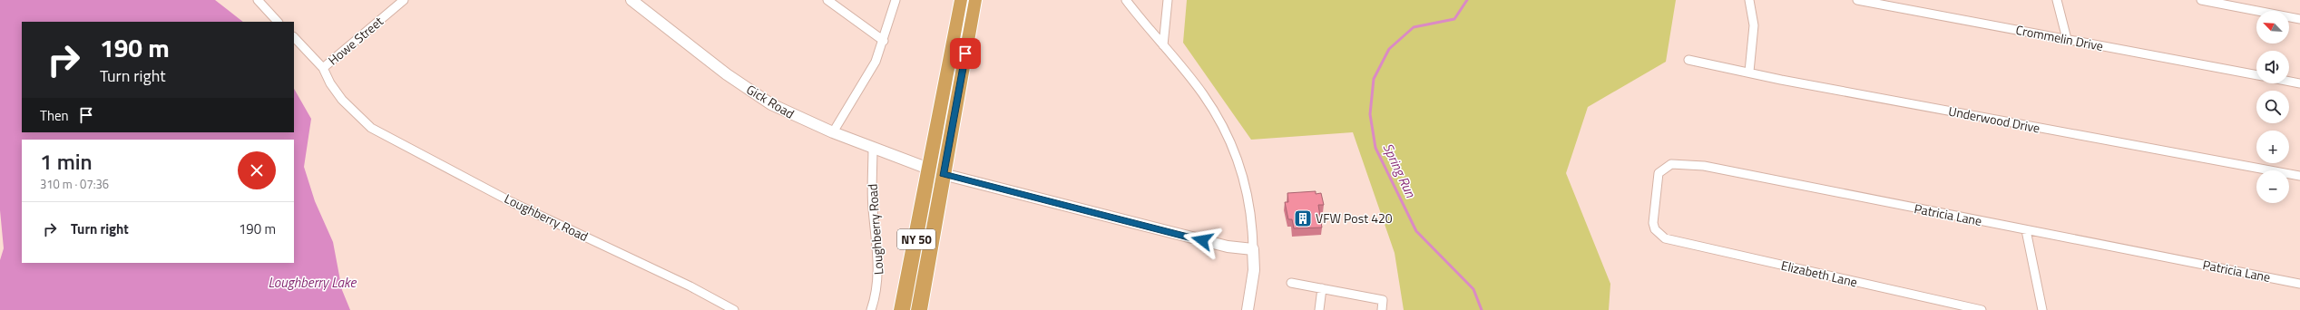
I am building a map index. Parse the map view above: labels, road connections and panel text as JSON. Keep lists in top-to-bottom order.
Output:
{
  "streets": {
    "highway": ["NY 50"],
    "street": [
      "Crommelin Drive",
      "Howe Street",
      "Gick Road",
      "Underwood Drive",
      "Patricia Lane",
      "Loughberry Road",
      "Elizabeth Lane"
    ]
  },
  "crossings": [
    ["Howe Street", "Loughberry Road"],
    ["Gick Road", "Loughberry Road"],
    ["Gick Road", "NY 50"],
    ["Patricia Lane", "Elizabeth Lane"]
  ],
  "water": ["Spring Run", "Loughberry Lake"],
  "places": {
    "building": ["VFW Post 420"]
  },
  "north": "top left",
  "page": {
    "map_buttons": ["+", "−"],
    "turn": ["190 m", "Turn right"],
    "then": "Then",
    "heading": ["1 min", "310 m · 07:36"],
    "list": [
      {
        "name": "Turn right",
        "value": "190 m"
      }
    ]
  }
}
